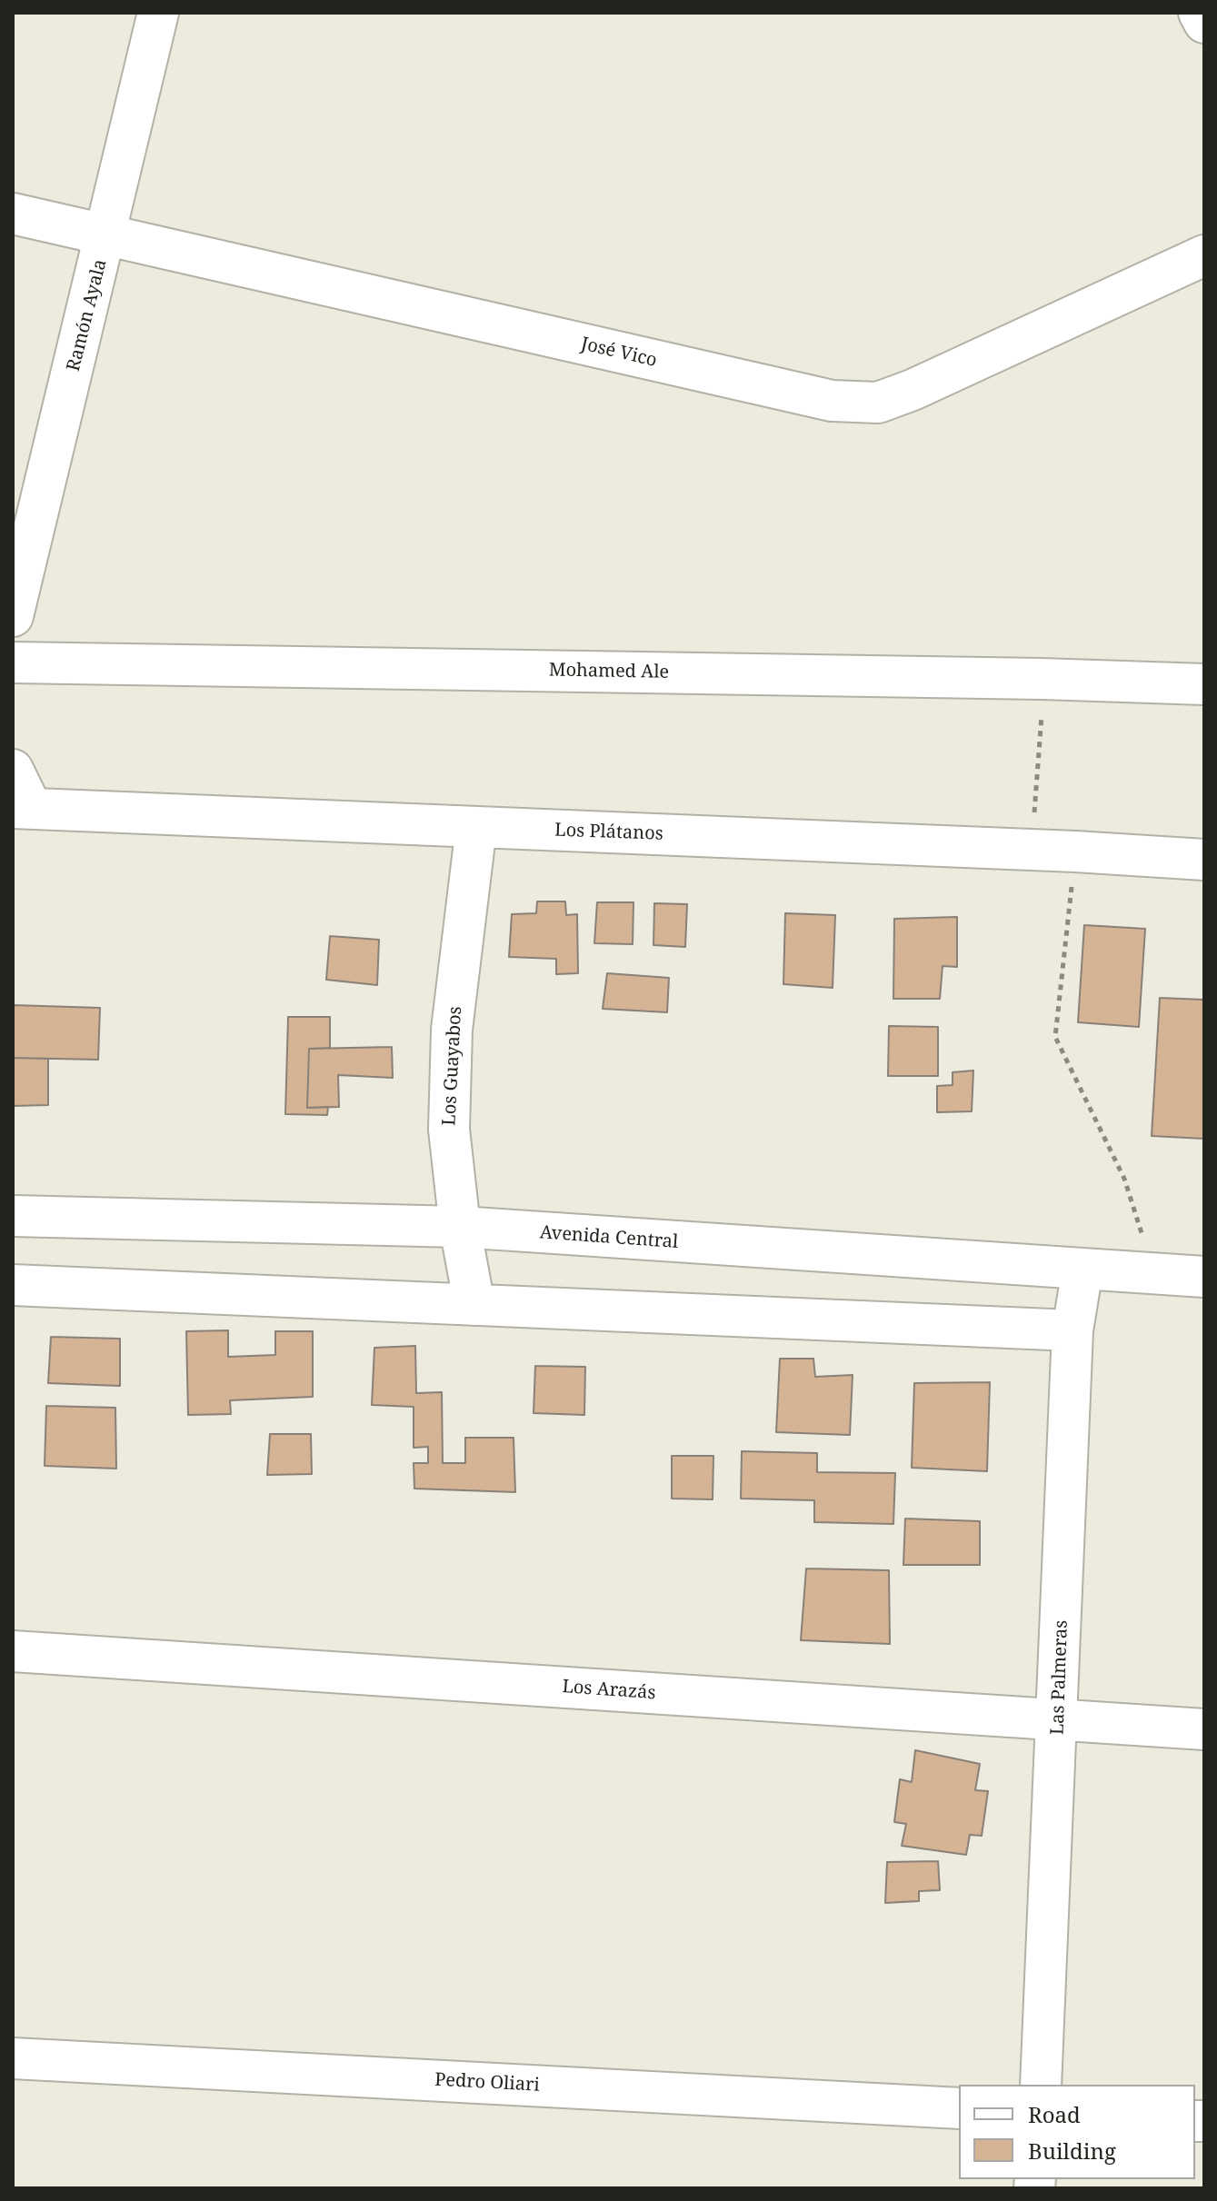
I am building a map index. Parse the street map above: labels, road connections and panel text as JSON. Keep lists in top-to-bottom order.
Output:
{
  "streets": {
    "street": [
      "Ramón Ayala",
      "José Vico",
      "Mohamed Ale",
      "Los Plátanos",
      "Los Guayabos",
      "Avenida Central",
      "Las Palmeras",
      "Los Arazás",
      "Pedro Oliari"
    ]
  },
  "crossings": [
    ["Ramón Ayala", "José Vico"],
    ["Los Plátanos", "Los Guayabos"],
    ["Los Guayabos", "Avenida Central"],
    ["Avenida Central", "Las Palmeras"],
    ["Las Palmeras", "Los Arazás"]
  ],
  "legend": ["Road", "Building"]
}
